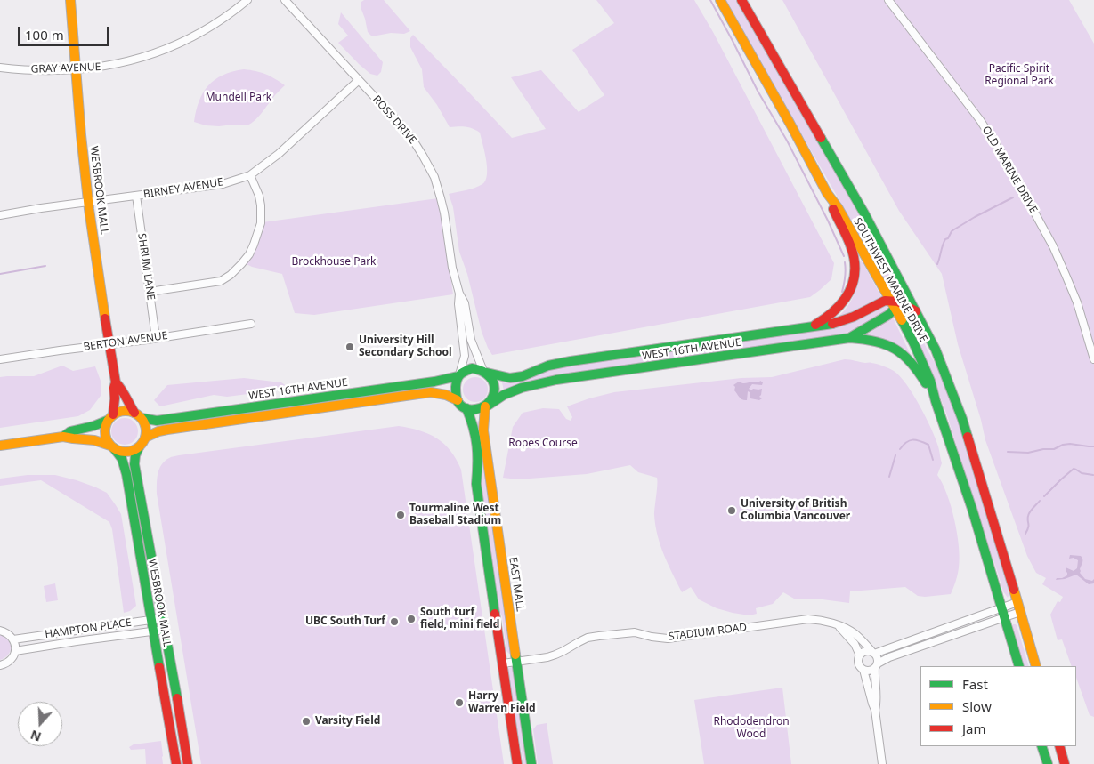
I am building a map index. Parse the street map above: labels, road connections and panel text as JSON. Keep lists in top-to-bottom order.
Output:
{
  "streets": {
    "main road": [
      "WESBROOK MALL",
      "SOUTHWEST MARINE DRIVE",
      "WEST 16TH AVENUE",
      "EAST MALL"
    ],
    "street": [
      "GRAY AVENUE",
      "ROSS DRIVE",
      "OLD MARINE DRIVE",
      "BIRNEY AVENUE",
      "SHRUM LANE",
      "BERTON AVENUE",
      "HAMPTON PLACE",
      "STADIUM ROAD"
    ]
  },
  "crossings": [
    ["GRAY AVENUE", "WESBROOK MALL"],
    ["ROSS DRIVE", "BIRNEY AVENUE"],
    ["ROSS DRIVE", "WEST 16TH AVENUE"],
    ["ROSS DRIVE", "EAST MALL"],
    ["BIRNEY AVENUE", "WESBROOK MALL"],
    ["BIRNEY AVENUE", "SHRUM LANE"],
    ["WESBROOK MALL", "BERTON AVENUE"],
    ["WESBROOK MALL", "WEST 16TH AVENUE"],
    ["WESBROOK MALL", "HAMPTON PLACE"],
    ["SHRUM LANE", "BERTON AVENUE"],
    ["SOUTHWEST MARINE DRIVE", "WEST 16TH AVENUE"],
    ["WEST 16TH AVENUE", "EAST MALL"],
    ["EAST MALL", "STADIUM ROAD"]
  ],
  "parks": [
    "Pacific Spirit Regional Park",
    "Mundell Park",
    "Brockhouse Park",
    "Ropes Course",
    "Rhododendron Wood"
  ],
  "places": [
    "University Hill Secondary School",
    "University of British Columbia Vancouver",
    "Tourmaline West Baseball Stadium",
    "South turf field, mini field",
    "UBC South Turf",
    "Harry Warren Field",
    "Varsity Field"
  ],
  "legend": ["Fast", "Slow", "Jam"],
  "scale_bar": "100 m",
  "north": "bottom"
}
